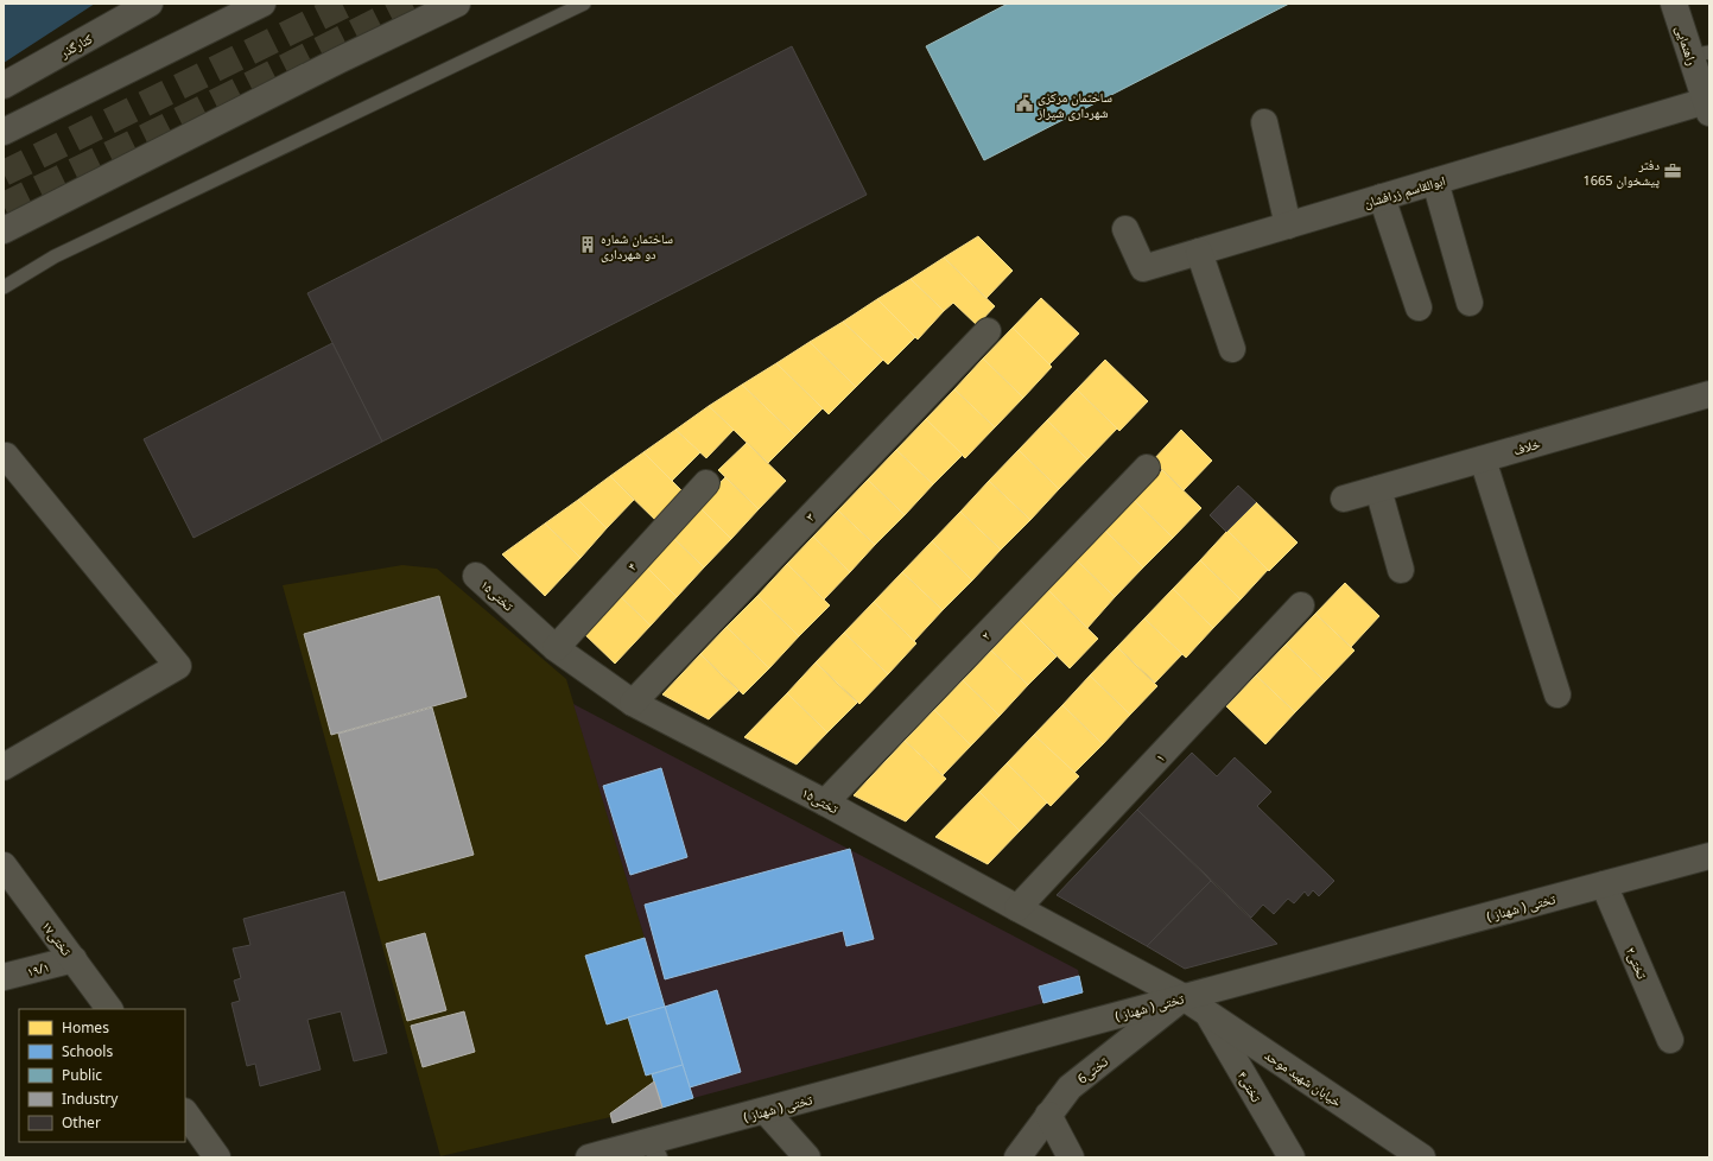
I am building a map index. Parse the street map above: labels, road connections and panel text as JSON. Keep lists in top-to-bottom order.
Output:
{
  "streets": {
    "street": [
      "کنارگذر",
      "راهنمایی",
      "ابوالقاسم زرافشان",
      "خلاف",
      "۳",
      "۴",
      "تختی۱۵",
      "۲",
      "۱",
      "تختی ( شهناز )",
      "تختی۱۷",
      "تختی۲",
      "۱۹/۱",
      "6تختی",
      "خیابان شهید موحد",
      "تختی۴"
    ]
  },
  "crossings": [
    ["راهنمایی", "ابوالقاسم زرافشان"],
    ["۳", "تختی۱۵"],
    ["۴", "تختی۱۵"],
    ["تختی۱۵", "۲"],
    ["تختی۱۵", "۱"],
    ["تختی۱۵", "تختی ( شهناز )"],
    ["تختی۱۵", "6تختی"],
    ["تختی۱۵", "خیابان شهید موحد"],
    ["تختی ( شهناز )", "تختی۲"],
    ["تختی ( شهناز )", "6تختی"],
    ["تختی ( شهناز )", "خیابان شهید موحد"],
    ["تختی۱۷", "۱۹/۱"],
    ["6تختی", "خیابان شهید موحد"],
    ["خیابان شهید موحد", "تختی۴"]
  ],
  "places": {
    "public building": ["ساختمان مرکزی شهرداری شیراز"],
    "office": ["دفتر پیشخوان 1665"],
    "building": ["ساختمان شماره دو شهرداری"]
  },
  "legend": [
    "Homes",
    "Schools",
    "Public",
    "Industry",
    "Other"
  ]
}
